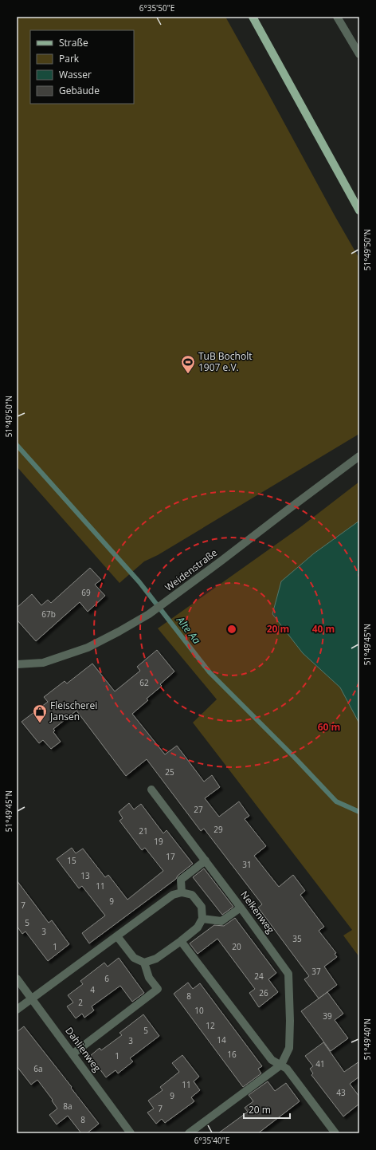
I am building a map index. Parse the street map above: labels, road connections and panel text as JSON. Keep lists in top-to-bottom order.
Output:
{
  "streets": {
    "street": ["Weidenstraße", "Nelkenweg", "Dahlienweg"]
  },
  "water": ["Alte Aa"],
  "places": {
    "sports": ["TuB Bocholt 1907 e.V."],
    "shop": ["Fleischerei Jansen"]
  },
  "house_numbers": [
    "69",
    "67b",
    "62",
    "25",
    "27",
    "29",
    "21",
    "19",
    "17",
    "15",
    "31",
    "13",
    "11",
    "9",
    "7",
    "5",
    "3",
    "35",
    "1",
    "20",
    "37",
    "24",
    "6",
    "4",
    "26",
    "8",
    "2",
    "10",
    "39",
    "12",
    "5",
    "14",
    "3",
    "16",
    "1",
    "41",
    "6a",
    "11",
    "43",
    "9",
    "8a",
    "7",
    "8"
  ],
  "legend": [
    "Straße",
    "Park",
    "Wasser",
    "Gebäude"
  ],
  "scale_bar": "20 m",
  "coordinates": [
    "6°35'50\"E",
    "51°49'50\"N",
    "51°49'45\"N",
    "51°49'40\"N",
    "6°35'40\"E"
  ],
  "rings": ["20 m", "40 m", "60 m"]
}
